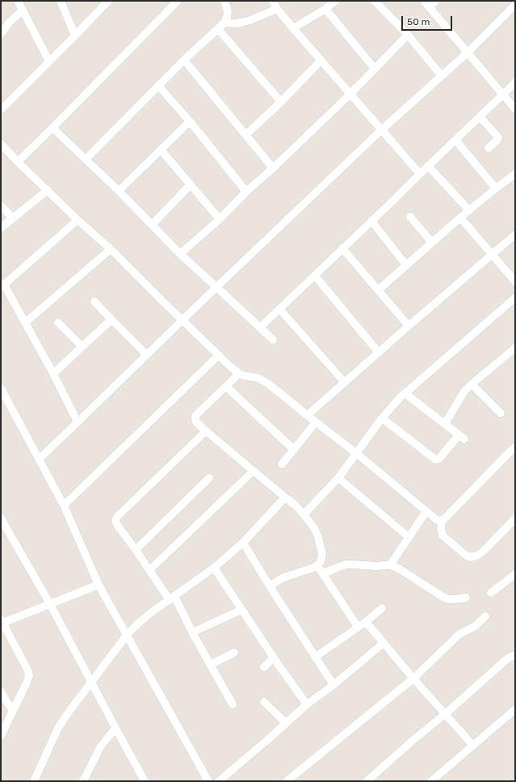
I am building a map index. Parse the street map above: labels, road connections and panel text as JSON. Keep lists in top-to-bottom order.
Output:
{
  "scale_bar": "50 m"
}
